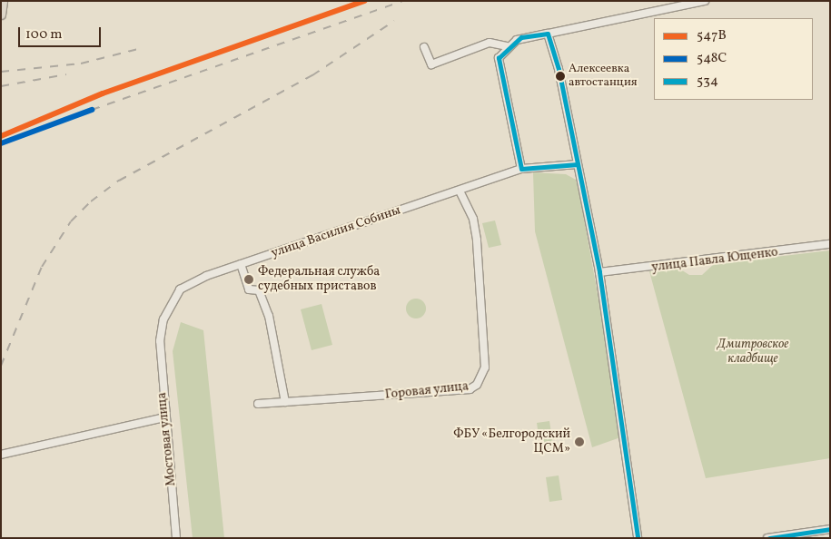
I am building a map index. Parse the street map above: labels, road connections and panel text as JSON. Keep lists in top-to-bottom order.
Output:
{
  "streets": {
    "street": [
      "улица Василия Собины",
      "улица Павла Ющенко",
      "Горовая улица",
      "Мостовая улица"
    ]
  },
  "crossings": [
    ["улица Василия Собины", "Горовая улица"],
    ["улица Василия Собины", "Мостовая улица"]
  ],
  "parks": ["Дмитровское кладбище"],
  "places": ["Алексеевка автостанция", "Федеральная служба судебных приставов", "ФБУ «Белгородский ЦСМ»"],
  "lines": ["transit line 547В", "transit line 534", "transit line 548С"],
  "legend": ["547В", "548С", "534"],
  "scale_bar": "100 m"
}
